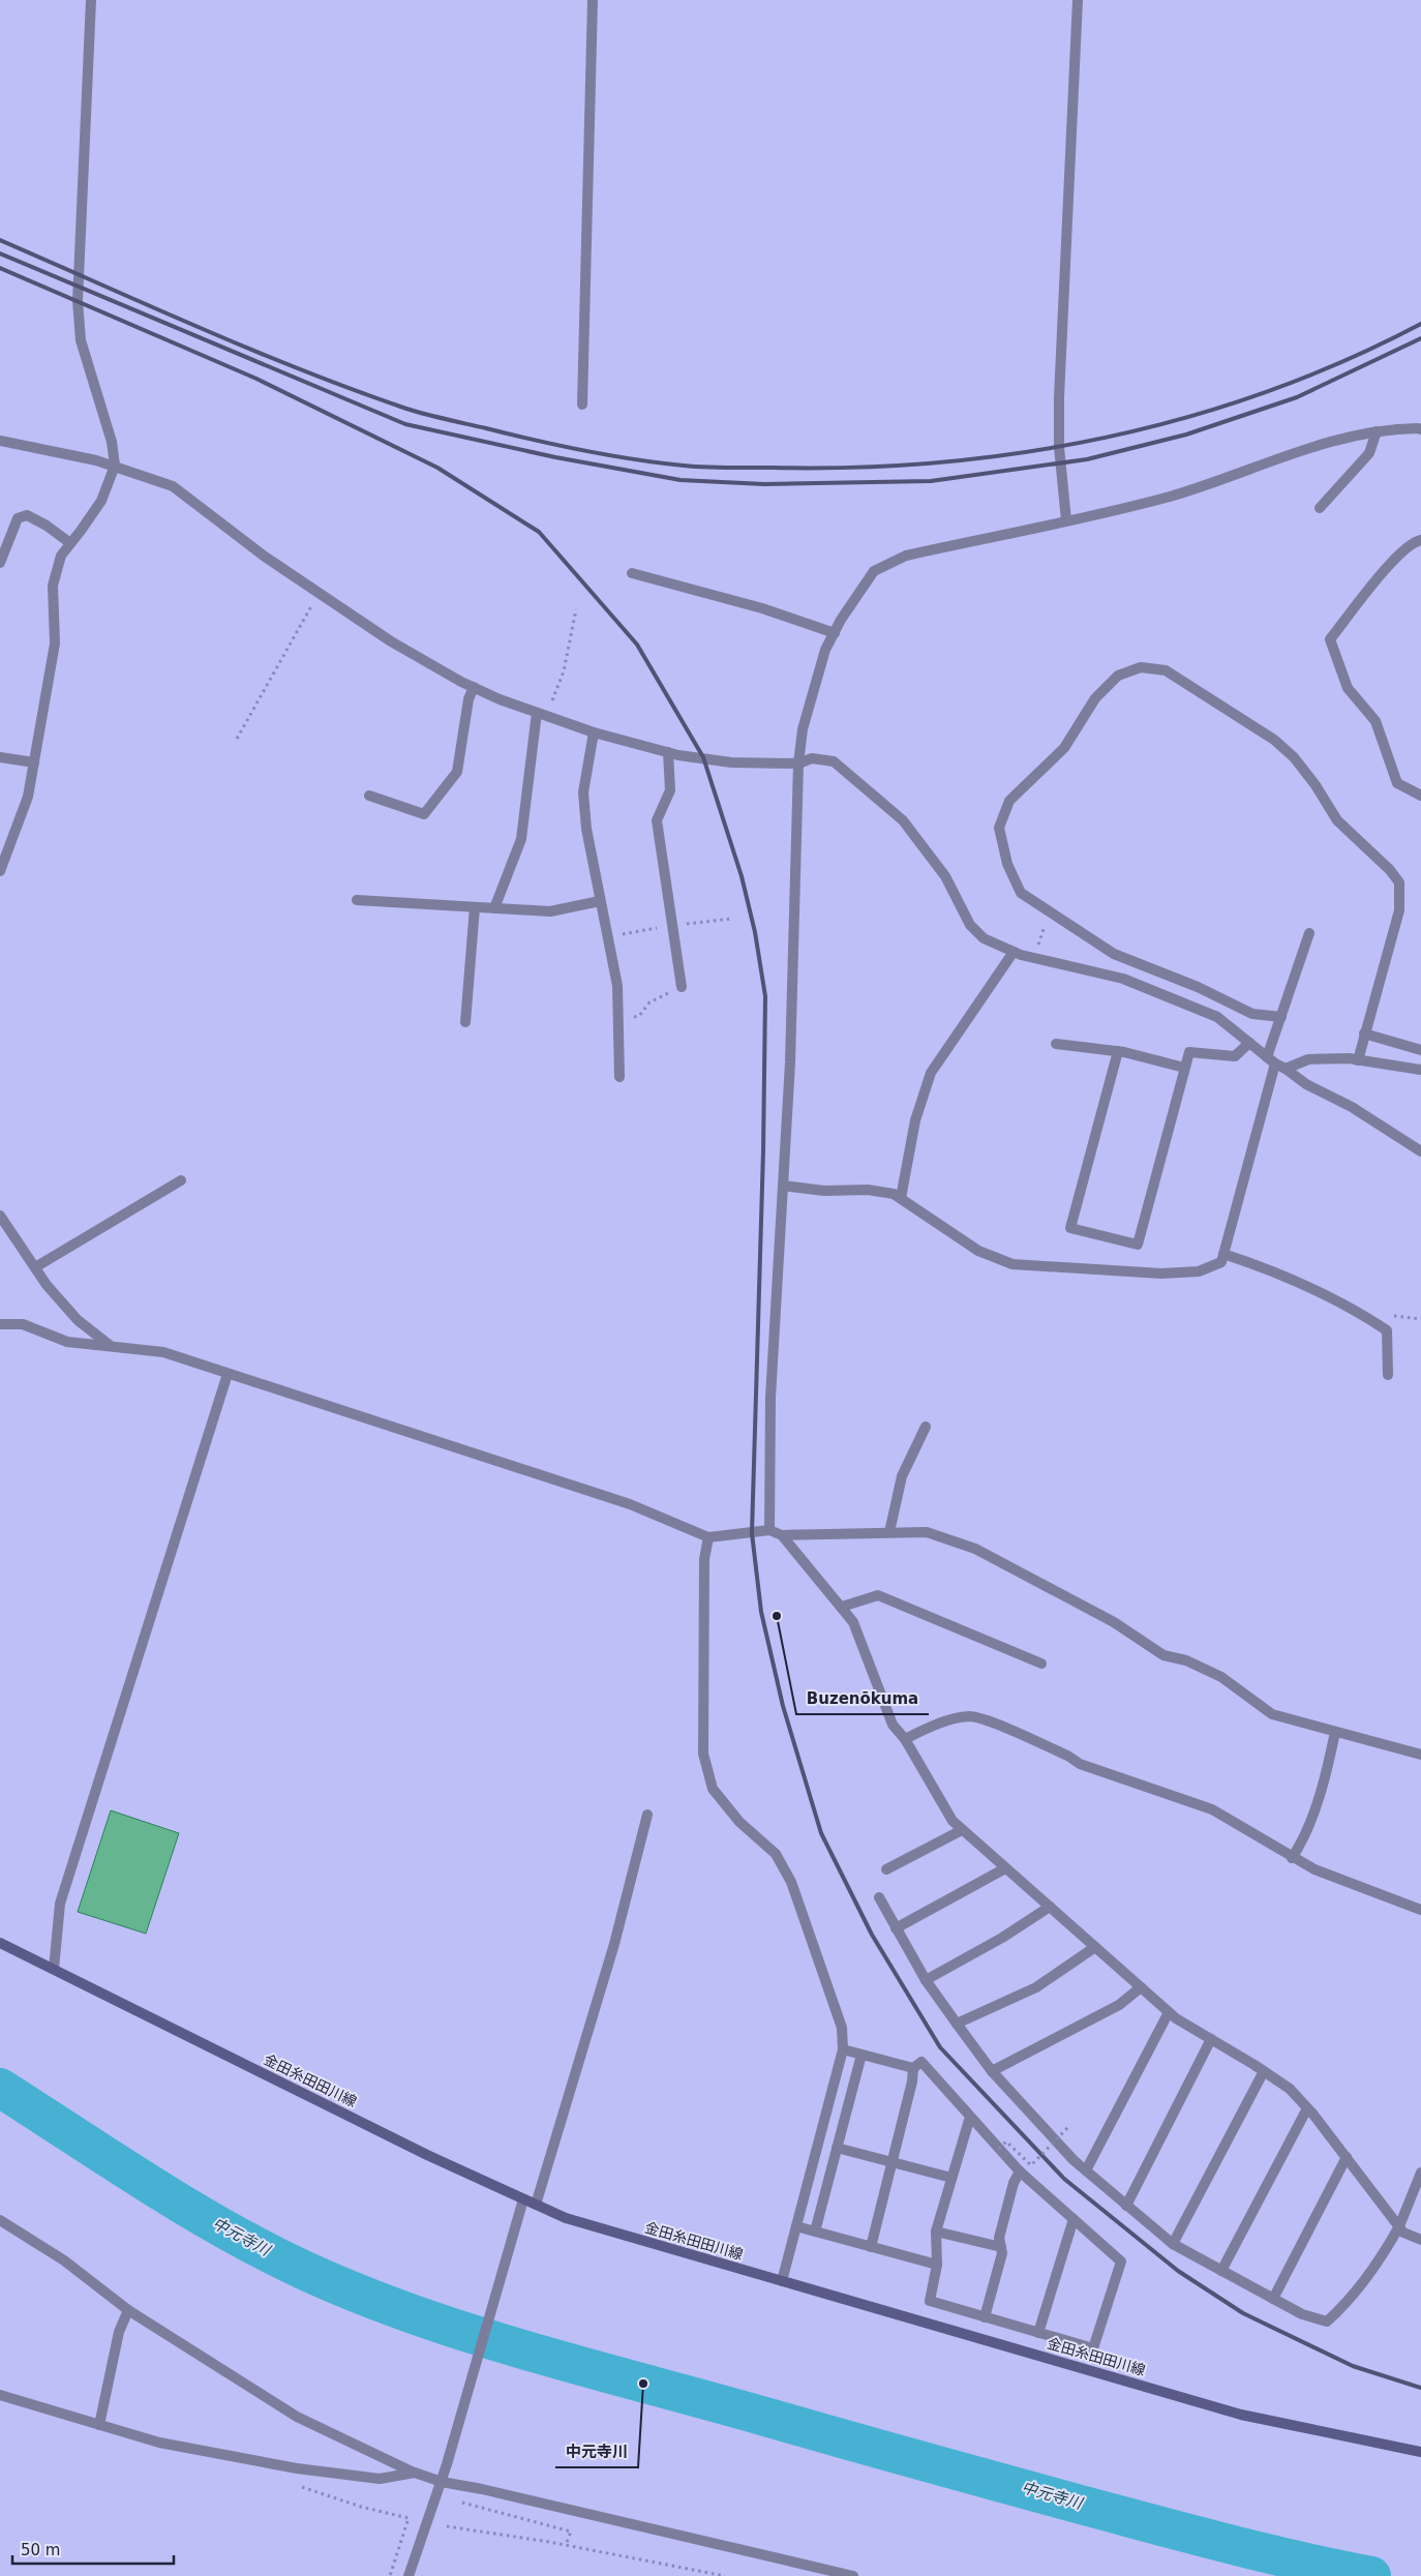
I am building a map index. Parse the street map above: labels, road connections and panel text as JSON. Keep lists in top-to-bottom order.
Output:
{
  "streets": {
    "main road": ["金田糸田田川線"]
  },
  "water": ["中元寺川"],
  "places": ["Buzenōkuma", "中元寺川"],
  "scale_bar": "50 m"
}
